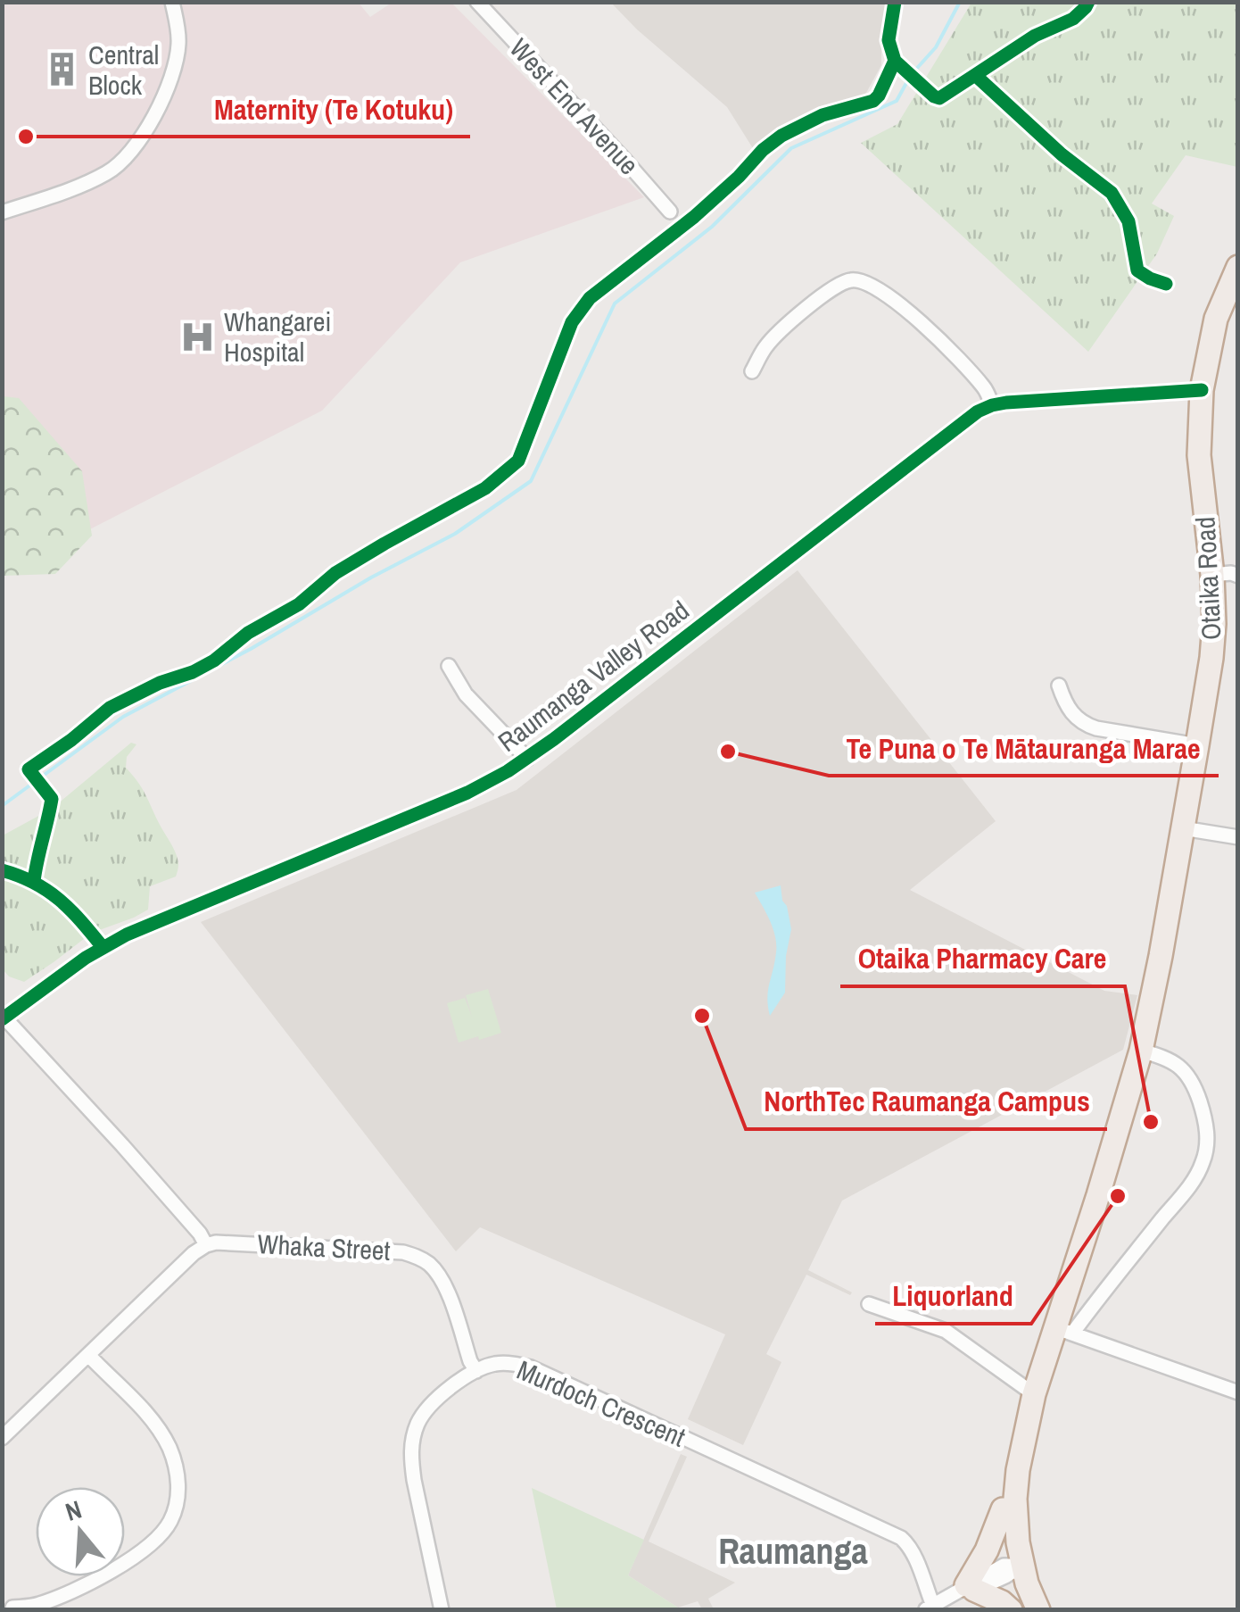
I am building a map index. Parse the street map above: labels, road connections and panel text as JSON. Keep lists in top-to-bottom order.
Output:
{
  "streets": {
    "highway": ["Otaika Road"],
    "street": [
      "West End Avenue",
      "Raumanga Valley Road",
      "Whaka Street",
      "Murdoch Crescent"
    ]
  },
  "crossings": [
    ["Otaika Road", "Raumanga Valley Road"],
    ["Otaika Road", "Murdoch Crescent"],
    ["Whaka Street", "Murdoch Crescent"]
  ],
  "districts": ["Raumanga"],
  "places": {
    "building": ["Central Block"],
    "other": [
      "Maternity (Te Kotuku)",
      "Te Puna o Te Mātauranga Marae",
      "NorthTec Raumanga Campus",
      "Otaika Pharmacy Care",
      "Liquorland"
    ],
    "hospital": ["Whangarei Hospital"]
  },
  "north": "top"
}
